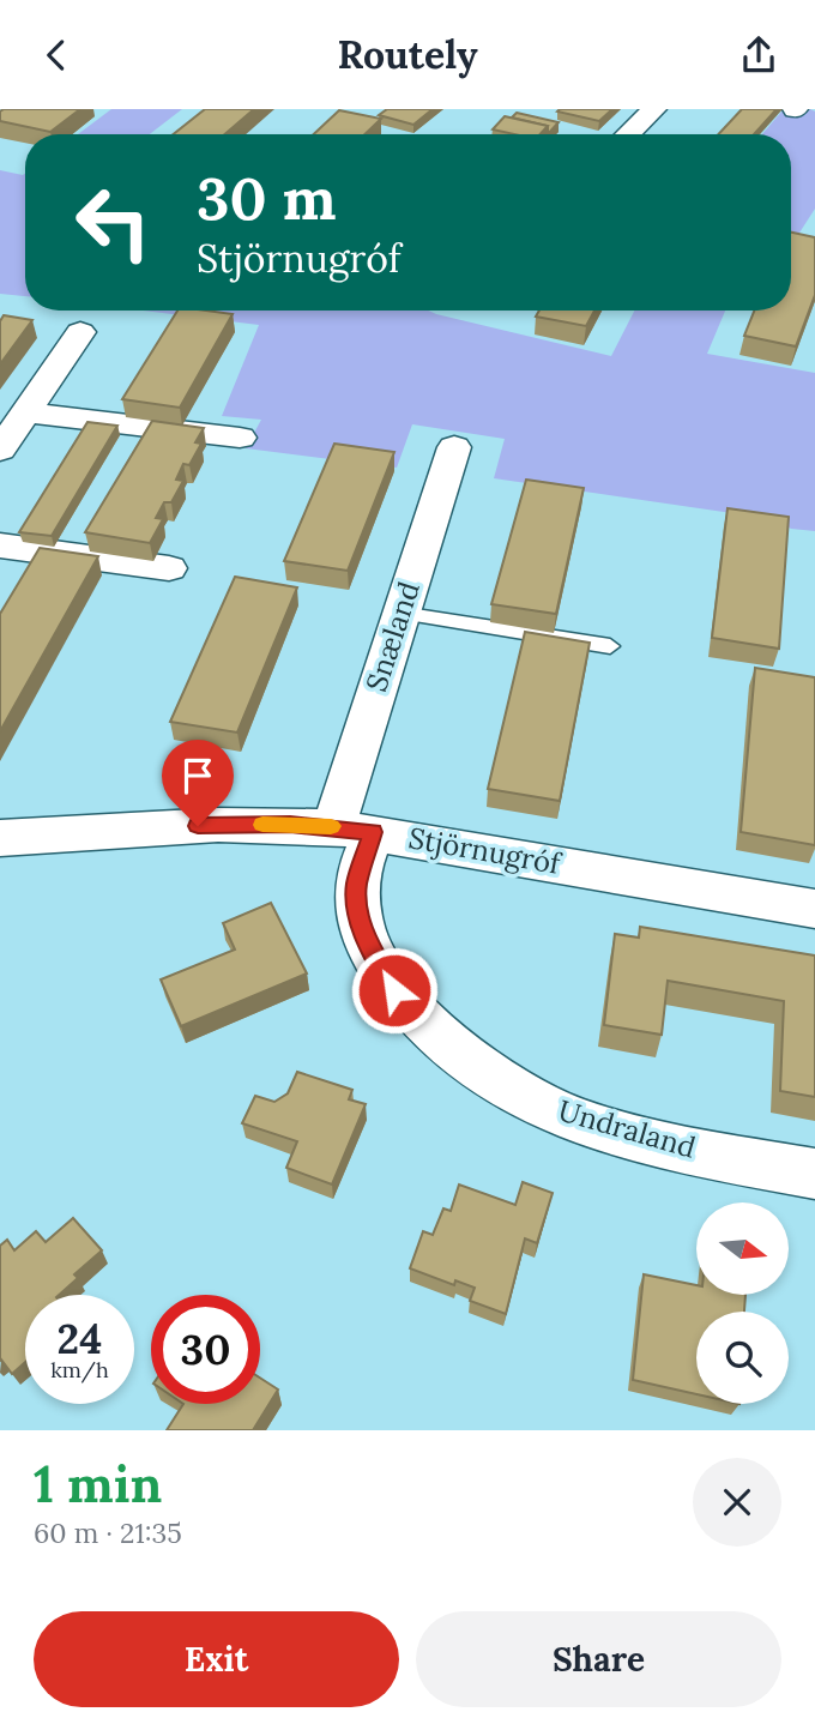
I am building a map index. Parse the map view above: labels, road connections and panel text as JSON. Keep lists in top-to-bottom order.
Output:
{
  "streets": {
    "street": ["Snæland", "Stjörnugróf", "Undraland"]
  },
  "crossings": [
    ["Snæland", "Stjörnugróf"],
    ["Snæland", "Undraland"],
    ["Stjörnugróf", "Undraland"]
  ],
  "north": "right",
  "page": {
    "header": "Routely",
    "turn": ["30 m", "Stjörnugróf"],
    "speed": "24 km/h",
    "limit": "30",
    "heading": ["1 min", "60 m · 21:35"],
    "buttons": ["Exit", "Share"]
  }
}
